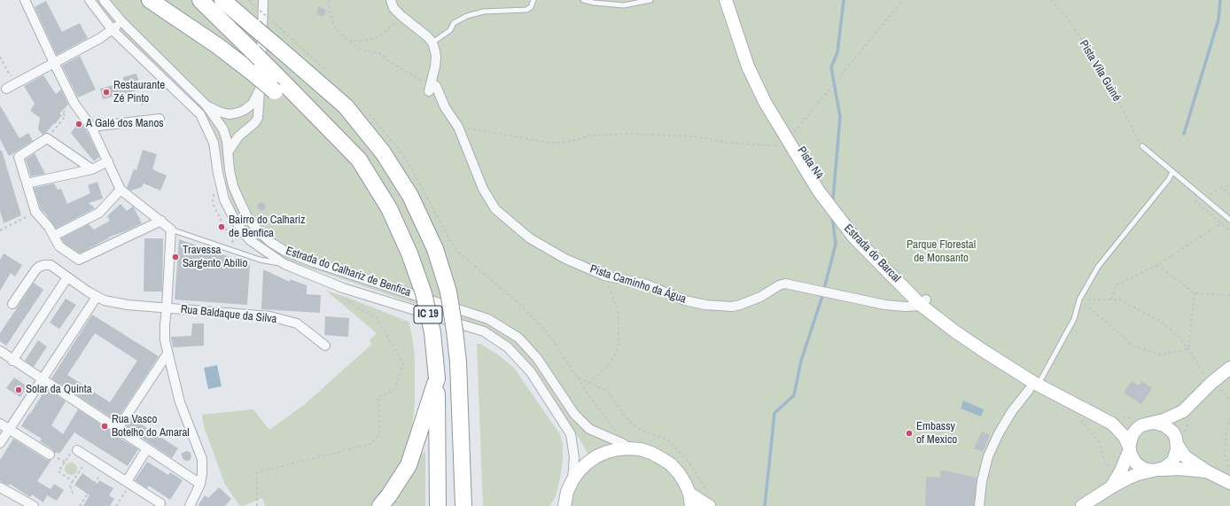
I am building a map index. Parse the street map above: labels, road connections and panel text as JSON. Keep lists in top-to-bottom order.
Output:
{
  "streets": {
    "highway": ["IC 19"],
    "street": [
      "Estrada do Barcal",
      "Estrada do Calhariz de Benfica",
      "Pista Caminho da Água",
      "Rua Baldaque da Silva"
    ],
    "path": ["Pista Vila Guiné"]
  },
  "crossings": [
    ["Estrada do Barcal", "Pista Caminho da Água"]
  ],
  "parks": ["Parque Florestal de Monsanto"],
  "places": [
    "Restaurante Zé Pinto",
    "A Galé dos Manos",
    "Bairro do Calhariz de Benfica",
    "Travessa Sargento Abílio",
    "Solar da Quinta",
    "Rua Vasco Botelho do Amaral",
    "Embassy of Mexico"
  ]
}
